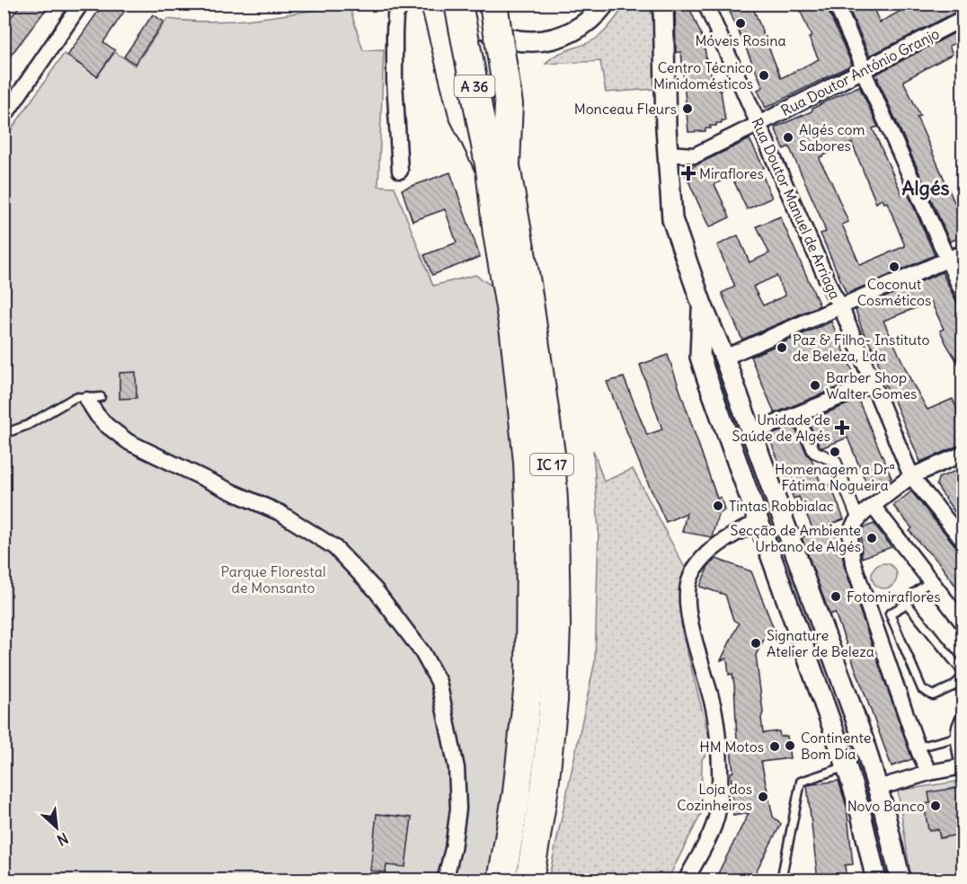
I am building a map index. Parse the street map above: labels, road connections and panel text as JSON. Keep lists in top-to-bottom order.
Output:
{
  "streets": {
    "highway": ["A 36", "IC 17"],
    "street": ["Rua Doutor António Granjo", "Rua Doutor Manuel de Arriaga"]
  },
  "crossings": [
    ["Rua Doutor António Granjo", "Rua Doutor Manuel de Arriaga"],
    ["A 36", "IC 17"]
  ],
  "districts": ["Algés"],
  "parks": ["Parque Florestal de Monsanto"],
  "places": {
    "other": [
      "Móveis Rosina",
      "Centro Técnico Minidomésticos",
      "Monceau Fleurs",
      "Algés com Sabores",
      "Coconut Cosméticos",
      "Paz & Filho- Instituto de Beleza, Lda",
      "Barber Shop Walter Gomes",
      "Homenagem a Drª Fátima Nogueira",
      "Tintas Robbialac",
      "Secção de Ambiente Urbano de Algés",
      "Fotomiraflores",
      "Signature Atelier de Beleza",
      "Continente Bom Dia",
      "HM Motos",
      "Loja dos Cozinheiros",
      "Novo Banco"
    ],
    "health": ["Miraflores", "Unidade de Saúde de Algés"]
  },
  "north": "bottom right"
}
